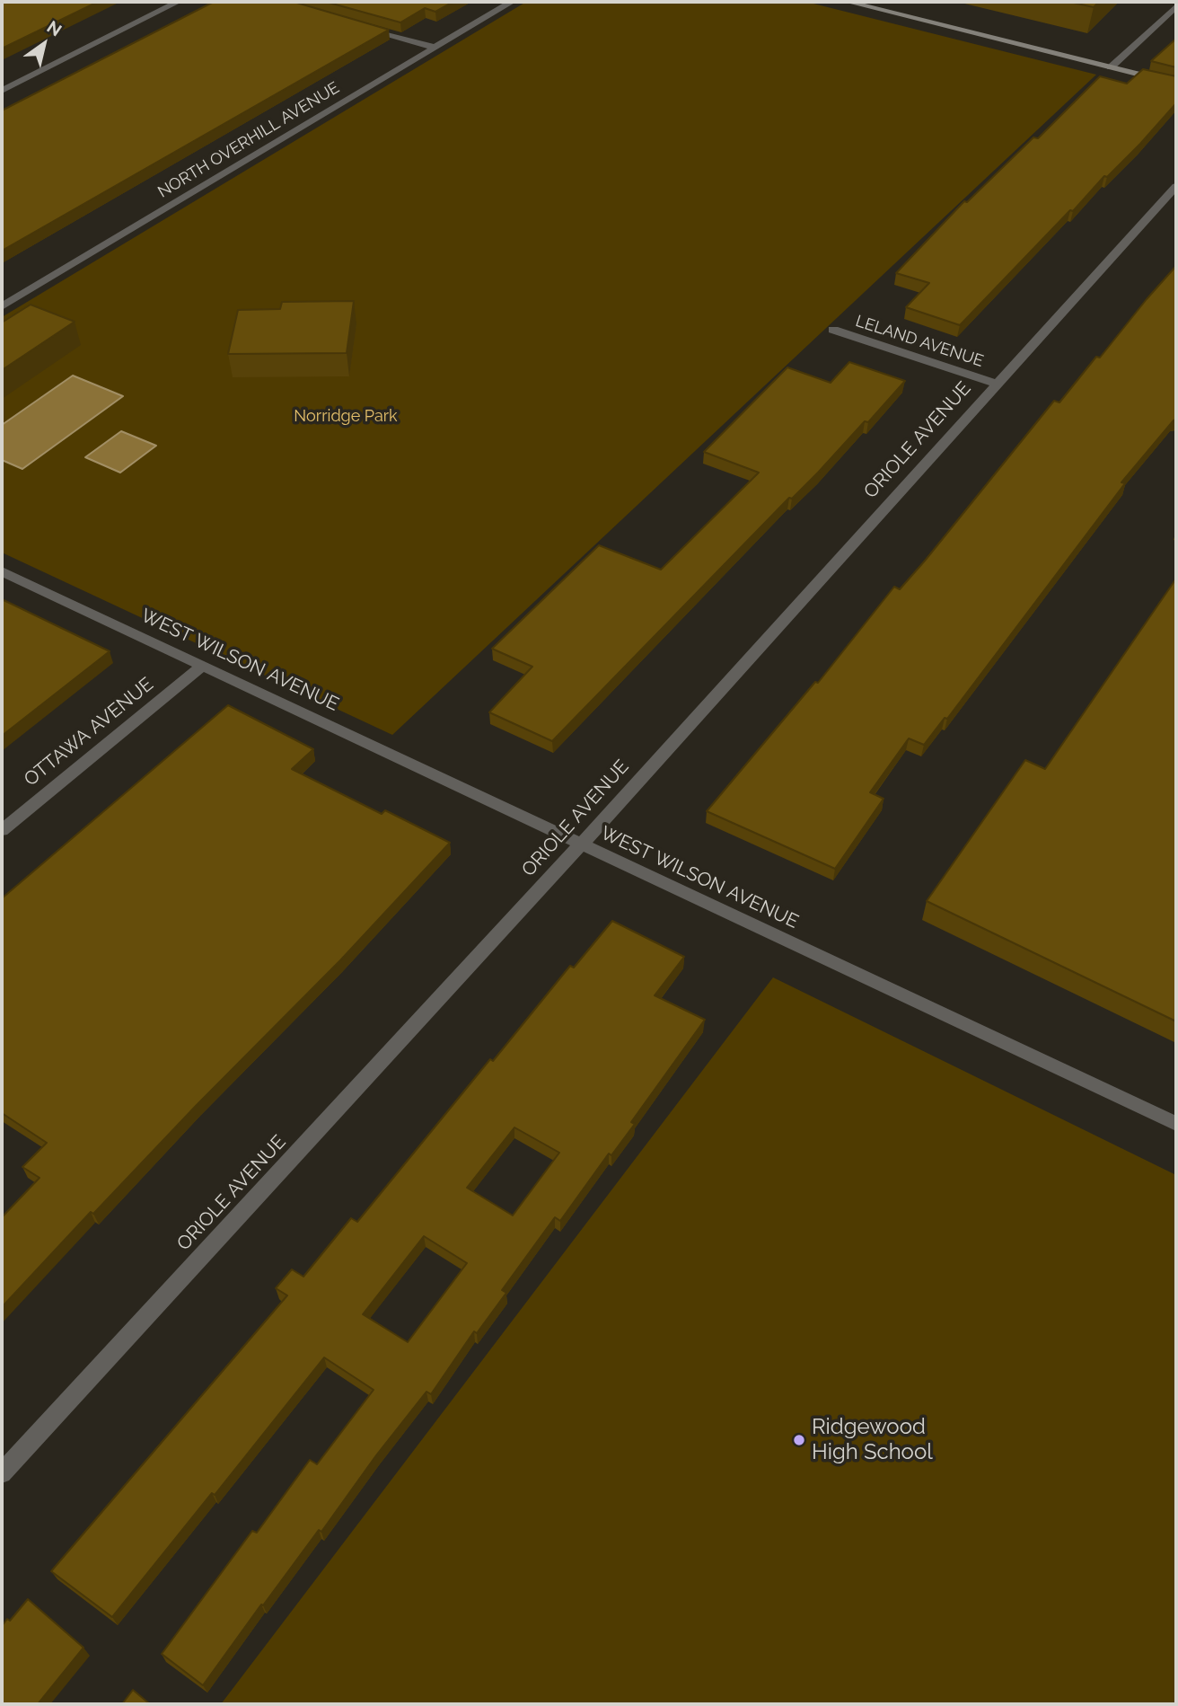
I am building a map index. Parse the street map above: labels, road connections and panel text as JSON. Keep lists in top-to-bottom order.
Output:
{
  "streets": {
    "street": [
      "NORTH OVERHILL AVENUE",
      "LELAND AVENUE",
      "ORIOLE AVENUE",
      "WEST WILSON AVENUE",
      "OTTAWA AVENUE"
    ]
  },
  "crossings": [
    ["LELAND AVENUE", "ORIOLE AVENUE"],
    ["ORIOLE AVENUE", "WEST WILSON AVENUE"],
    ["WEST WILSON AVENUE", "OTTAWA AVENUE"]
  ],
  "parks": ["Norridge Park"],
  "places": ["Ridgewood High School"],
  "north": "top right"
}
